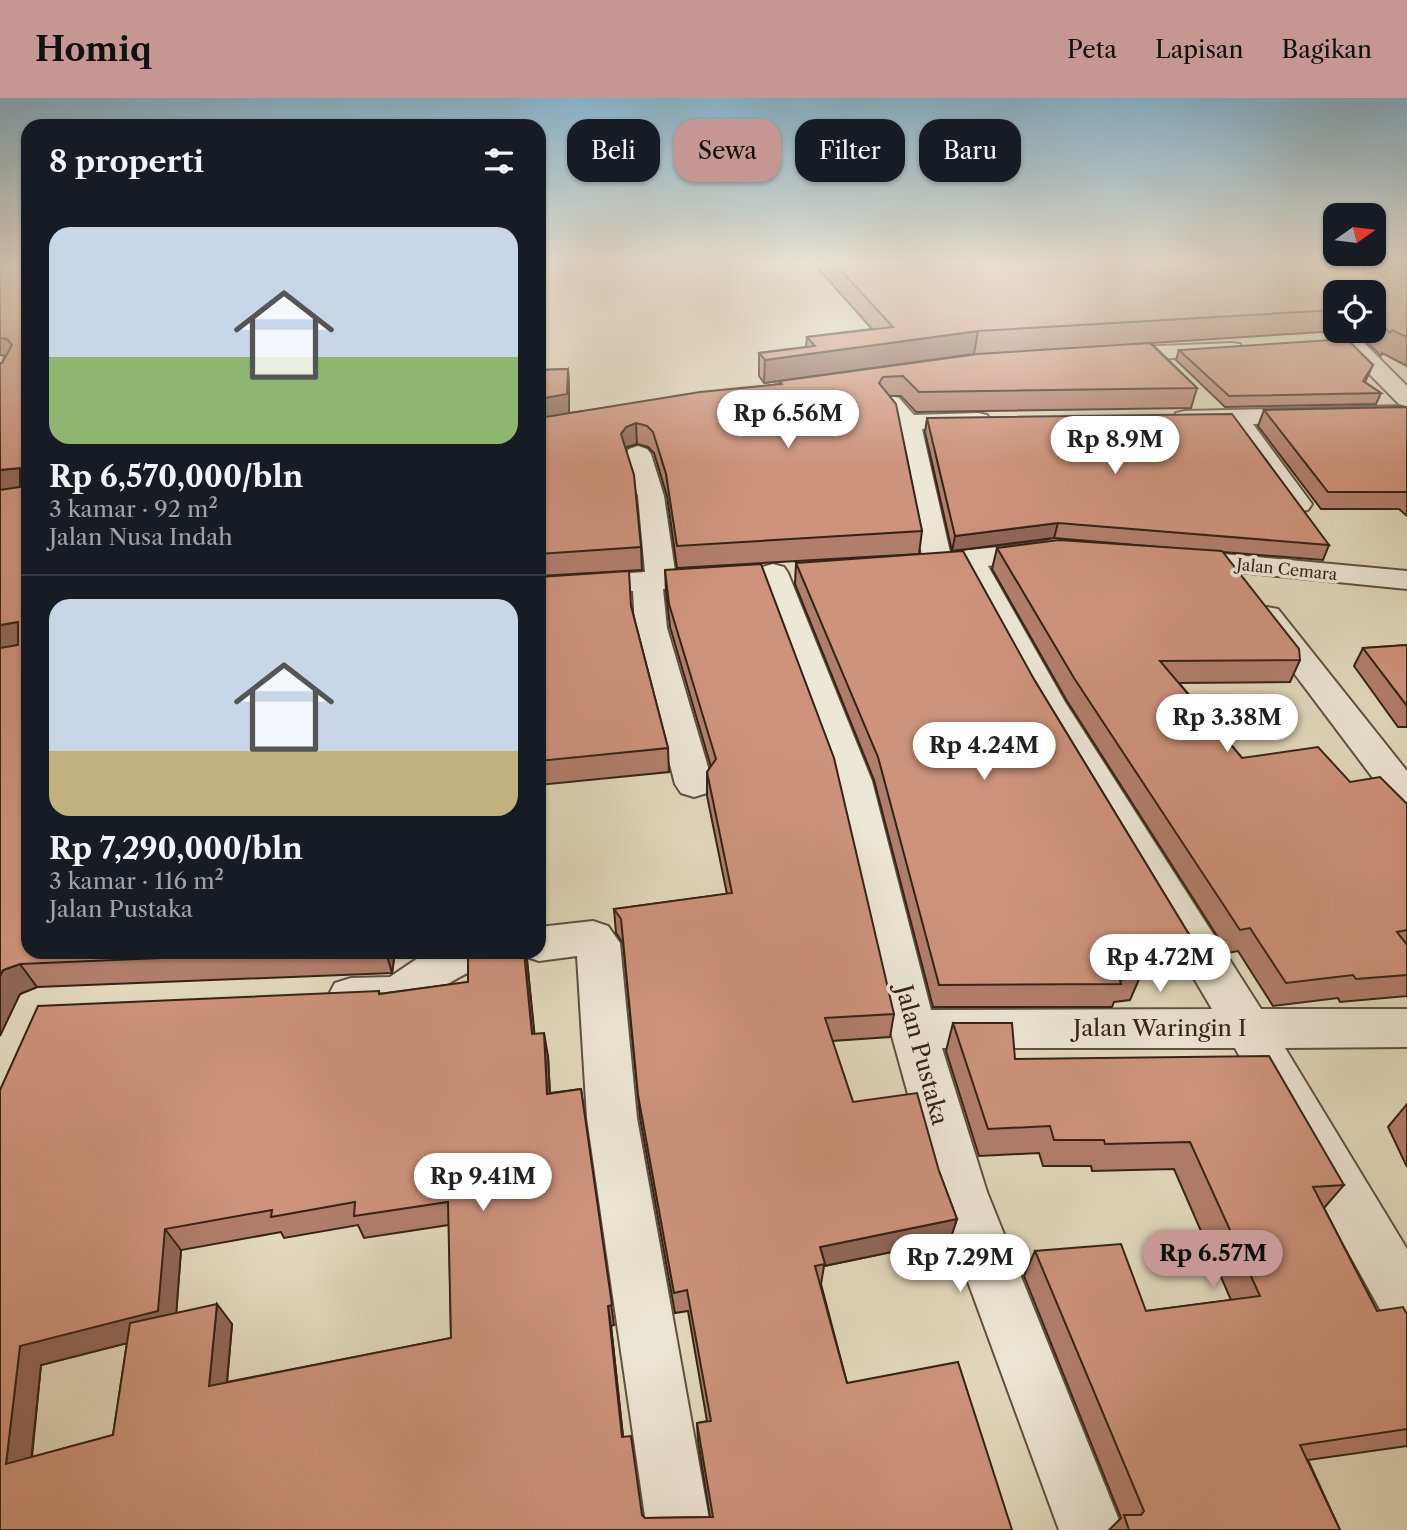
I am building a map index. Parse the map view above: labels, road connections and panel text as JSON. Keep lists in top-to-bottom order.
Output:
{
  "streets": {
    "street": ["Jalan Cemara", "Jalan Waringin I", "Jalan Pustaka"]
  },
  "crossings": [
    ["Jalan Waringin I", "Jalan Pustaka"]
  ],
  "north": "right",
  "page": {
    "header": "Homiq",
    "nav": ["Peta", "Lapisan", "Bagikan"],
    "chip": [
      "Beli",
      "Sewa",
      "Filter",
      "Baru"
    ],
    "heading": "8 properti",
    "list": [
      {
        "name": "Rp 6,570,000/bln",
        "note": "3 kamar · 92 m² · Jalan Nusa Indah"
      },
      {
        "name": "Rp 7,290,000/bln",
        "note": "3 kamar · 116 m² · Jalan Pustaka"
      }
    ],
    "price": [
      "Rp 6.56M",
      "Rp 8.9M",
      "Rp 3.38M",
      "Rp 4.24M",
      "Rp 4.72M",
      "Rp 9.41M",
      "Rp 6.57M",
      "Rp 7.29M"
    ]
  }
}
